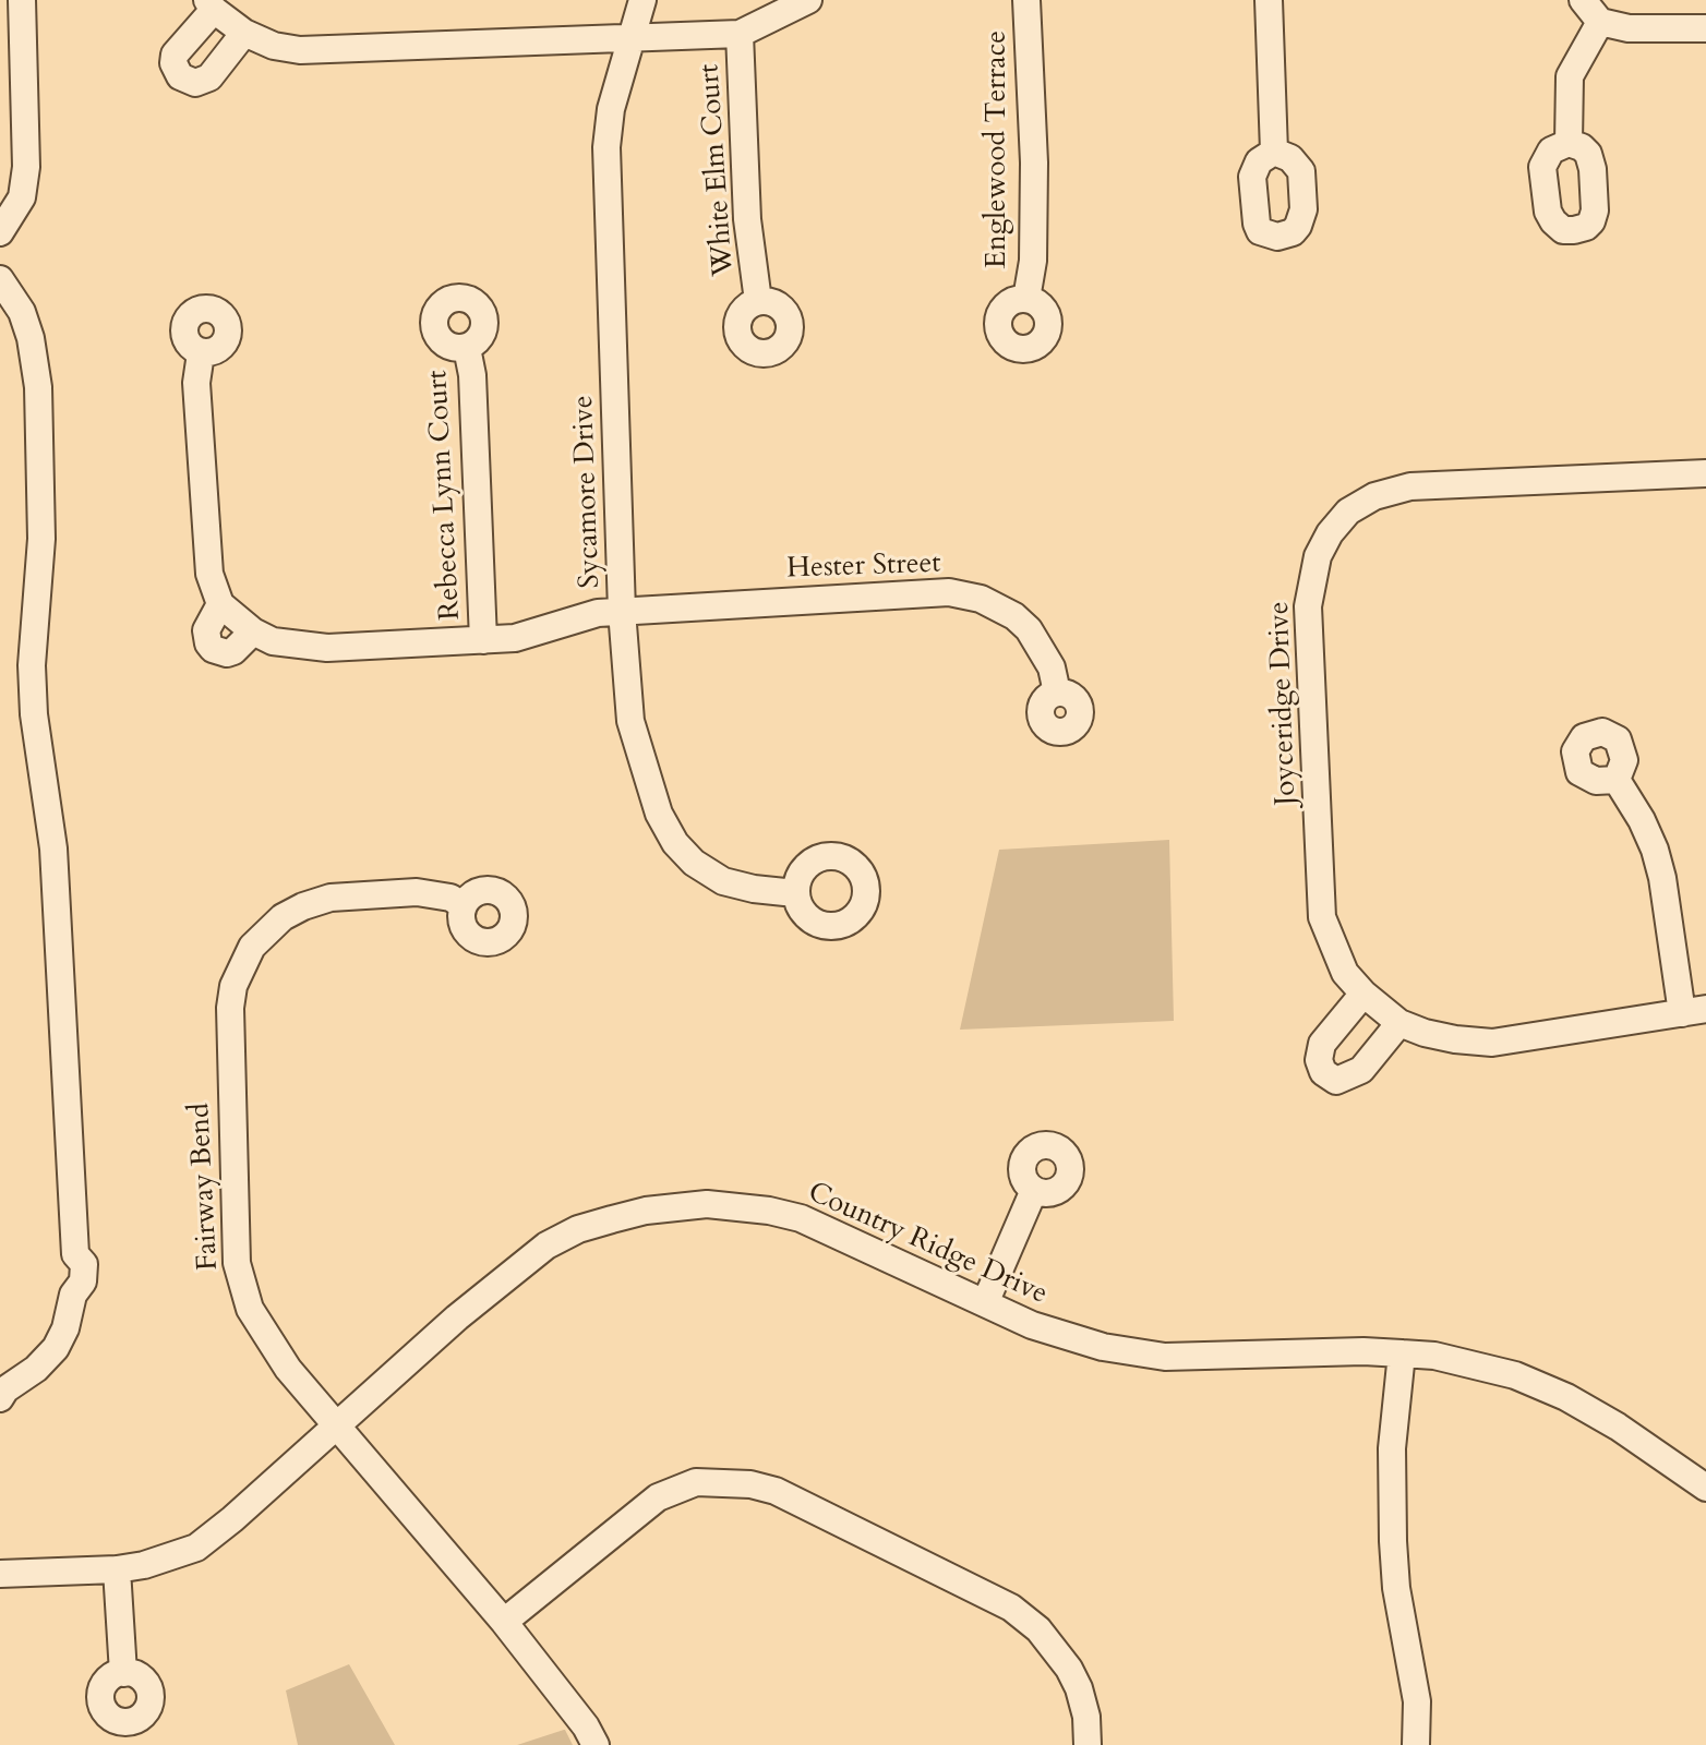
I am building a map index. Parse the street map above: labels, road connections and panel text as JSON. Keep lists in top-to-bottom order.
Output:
{
  "streets": {
    "street": [
      "Englewood Terrace",
      "White Elm Court",
      "Sycamore Drive",
      "Rebecca Lynn Court",
      "Hester Street",
      "Joyceridge Drive",
      "Fairway Bend",
      "Country Ridge Drive"
    ]
  },
  "crossings": [
    ["Sycamore Drive", "Hester Street"],
    ["Rebecca Lynn Court", "Hester Street"],
    ["Fairway Bend", "Country Ridge Drive"]
  ]
}
